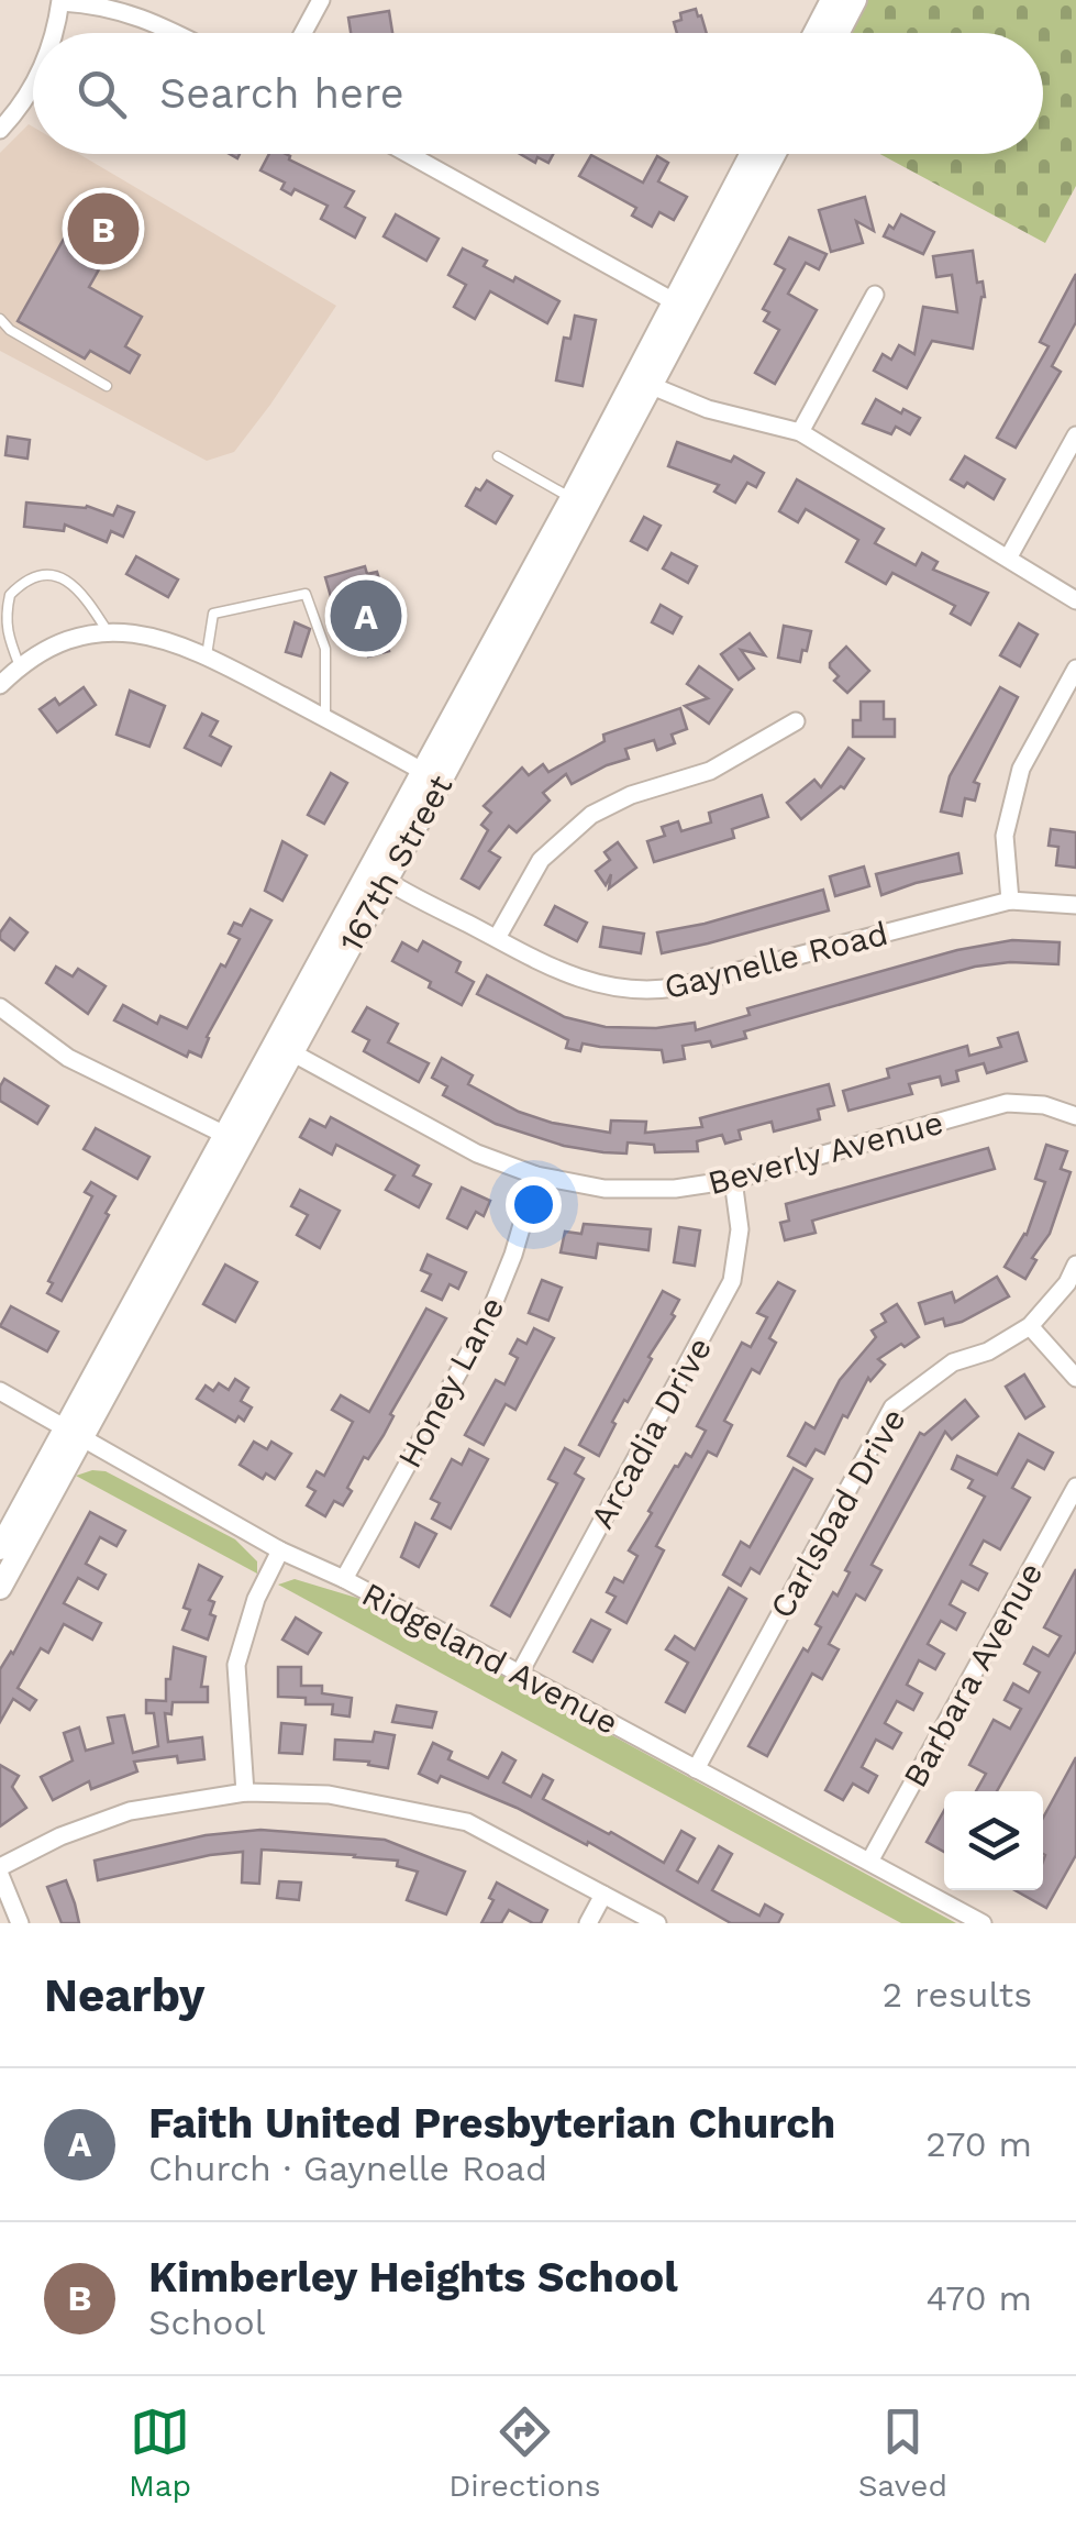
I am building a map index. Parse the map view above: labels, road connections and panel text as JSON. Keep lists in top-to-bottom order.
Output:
{
  "streets": {
    "main road": ["167th Street"],
    "street": [
      "Gaynelle Road",
      "Beverly Avenue",
      "Honey Lane",
      "Arcadia Drive",
      "Carlsbad Drive",
      "Ridgeland Avenue",
      "Barbara Avenue"
    ]
  },
  "crossings": [
    ["167th Street", "Gaynelle Road"],
    ["167th Street", "Beverly Avenue"],
    ["167th Street", "Ridgeland Avenue"],
    ["Beverly Avenue", "Honey Lane"],
    ["Beverly Avenue", "Arcadia Drive"],
    ["Honey Lane", "Ridgeland Avenue"],
    ["Arcadia Drive", "Ridgeland Avenue"],
    ["Carlsbad Drive", "Ridgeland Avenue"],
    ["Ridgeland Avenue", "Barbara Avenue"]
  ],
  "page": {
    "search": "Search here",
    "pins": ["B", "A"],
    "heading": ["Nearby", "2 results"],
    "list": [
      {
        "mark": "A",
        "name": "Faith United Presbyterian Church",
        "note": "Church · Gaynelle Road",
        "value": "270 m"
      },
      {
        "mark": "B",
        "name": "Kimberley Heights School",
        "note": "School",
        "value": "470 m"
      }
    ],
    "nav": ["Map", "Directions", "Saved"]
  }
}
